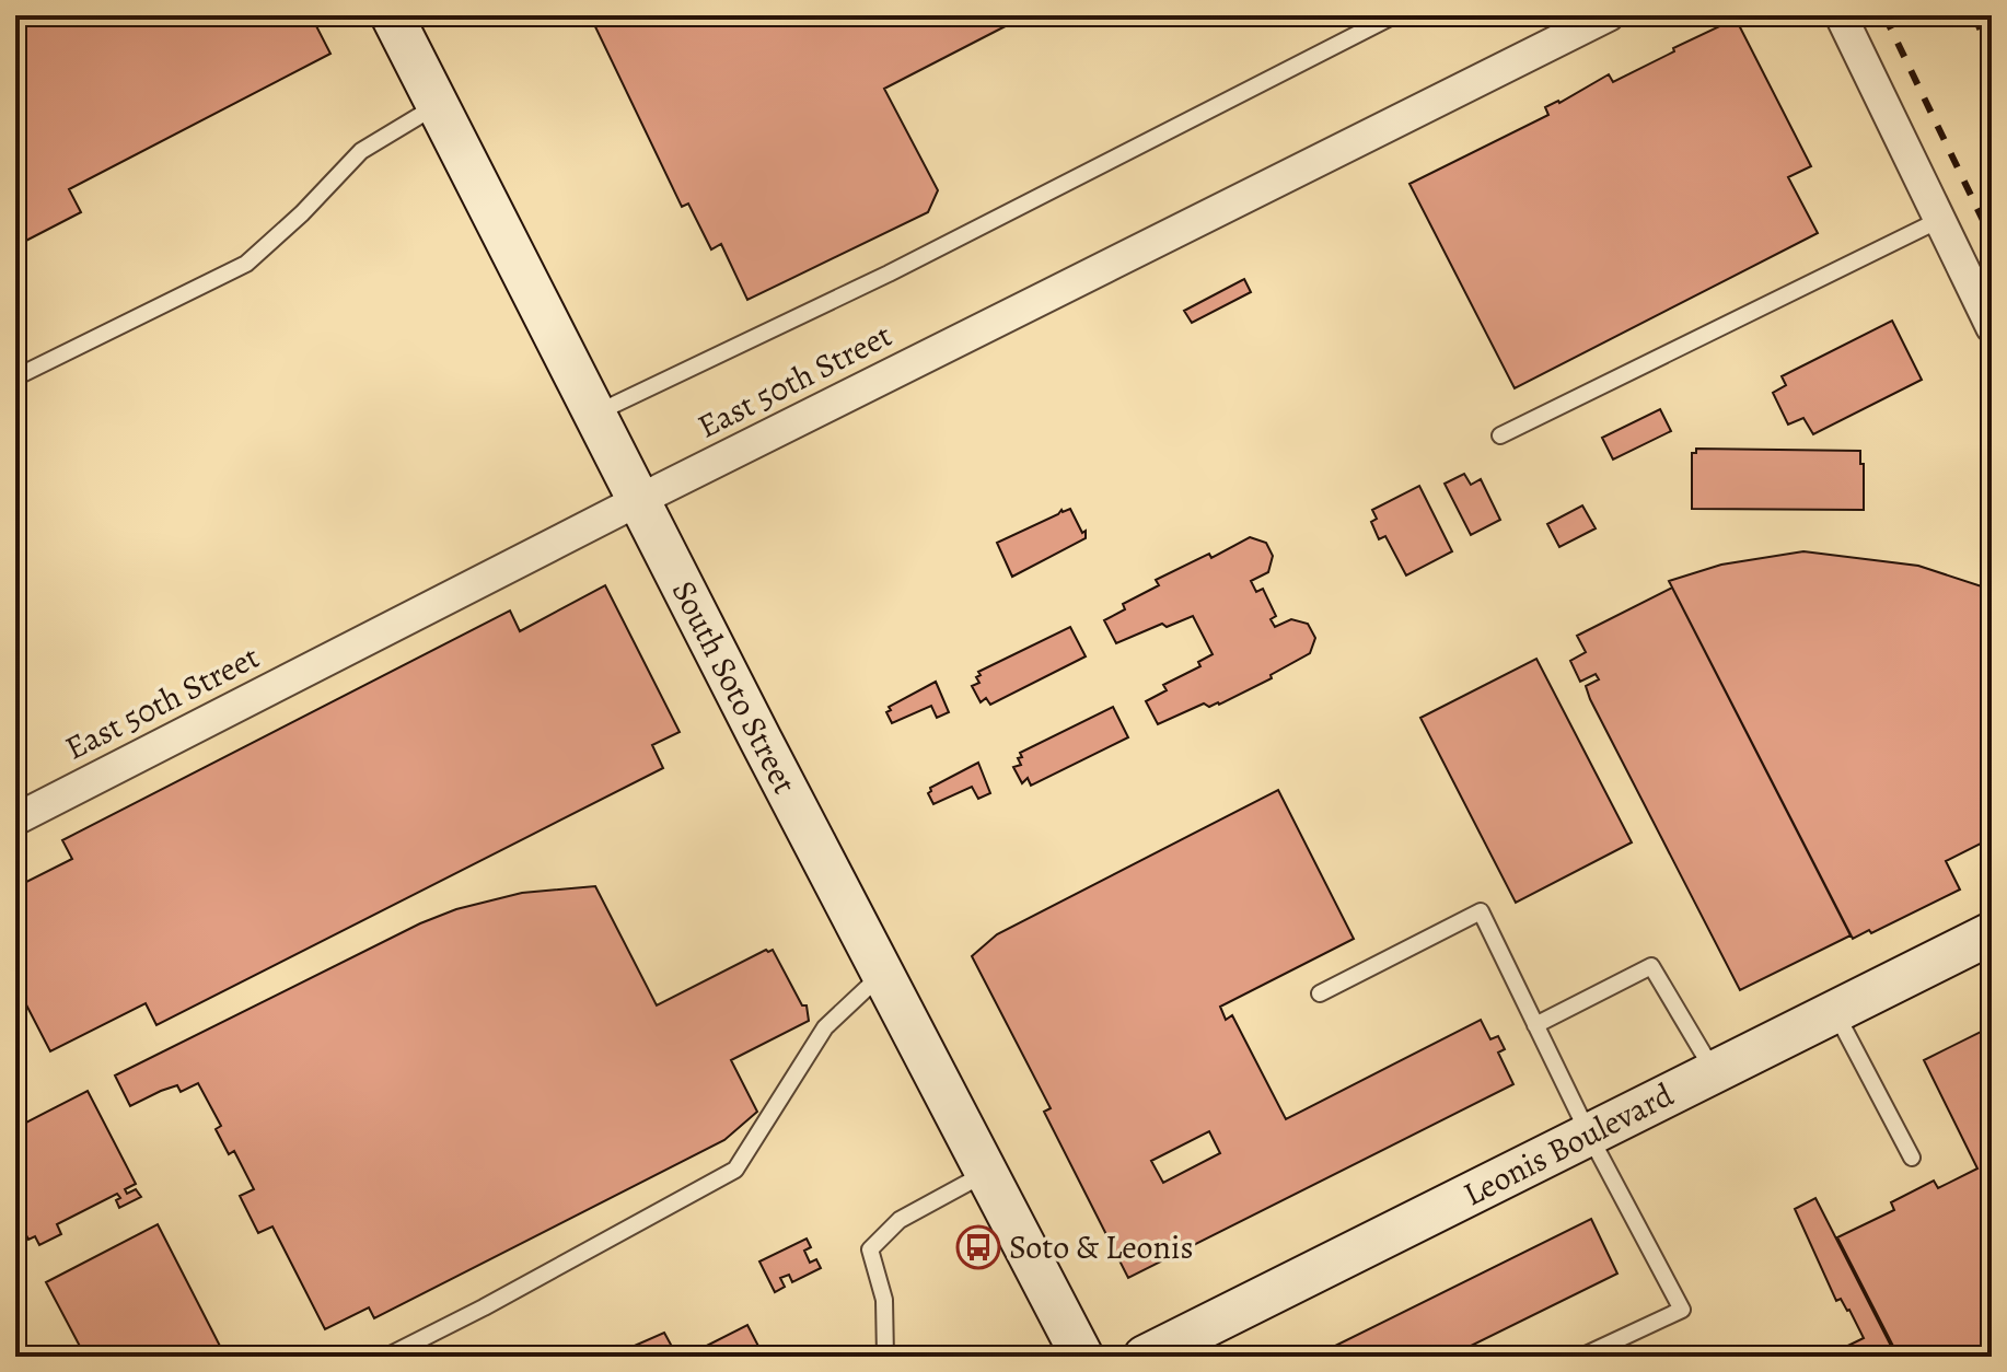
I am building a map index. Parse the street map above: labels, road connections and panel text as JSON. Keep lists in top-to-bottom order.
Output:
{
  "streets": {
    "main road": ["South Soto Street", "Leonis Boulevard"],
    "street": ["East 50th Street"]
  },
  "crossings": [
    ["East 50th Street", "South Soto Street"]
  ],
  "places": {
    "bus stop": ["Soto & Leonis"]
  }
}
